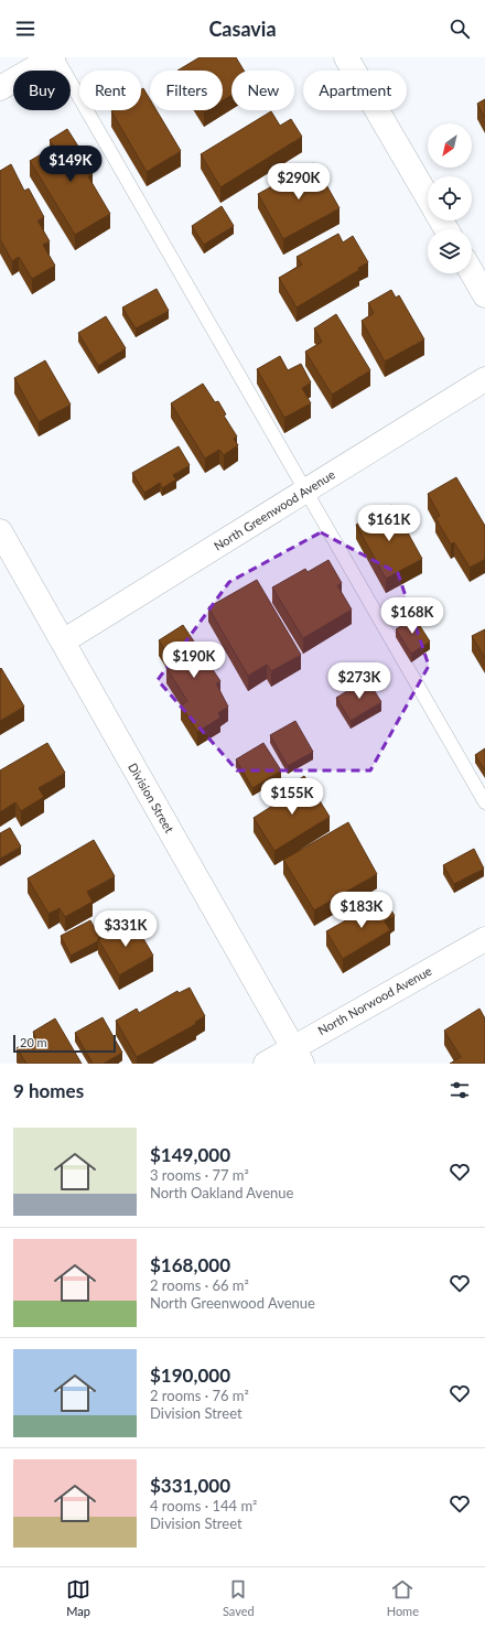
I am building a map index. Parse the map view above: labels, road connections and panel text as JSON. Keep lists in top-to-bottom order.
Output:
{
  "streets": {
    "street": ["North Greenwood Avenue", "Division Street", "North Norwood Avenue"]
  },
  "crossings": [
    ["North Greenwood Avenue", "Division Street"],
    ["Division Street", "North Norwood Avenue"]
  ],
  "scale_bar": "20 m",
  "north": "bottom left",
  "page": {
    "header": "Casavia",
    "chip": [
      "Buy",
      "Rent",
      "Filters",
      "New",
      "Apartment"
    ],
    "price": [
      "$149K",
      "$290K",
      "$161K",
      "$168K",
      "$190K",
      "$273K",
      "$155K",
      "$183K",
      "$331K"
    ],
    "scale": "20 m",
    "heading": "9 homes",
    "list": [
      {
        "name": "$149,000",
        "note": "3 rooms · 77 m² · North Oakland Avenue"
      },
      {
        "name": "$168,000",
        "note": "2 rooms · 66 m² · North Greenwood Avenue"
      },
      {
        "name": "$190,000",
        "note": "2 rooms · 76 m² · Division Street"
      },
      {
        "name": "$331,000",
        "note": "4 rooms · 144 m² · Division Street"
      }
    ],
    "tabs": ["Map", "Saved", "Home"]
  }
}
